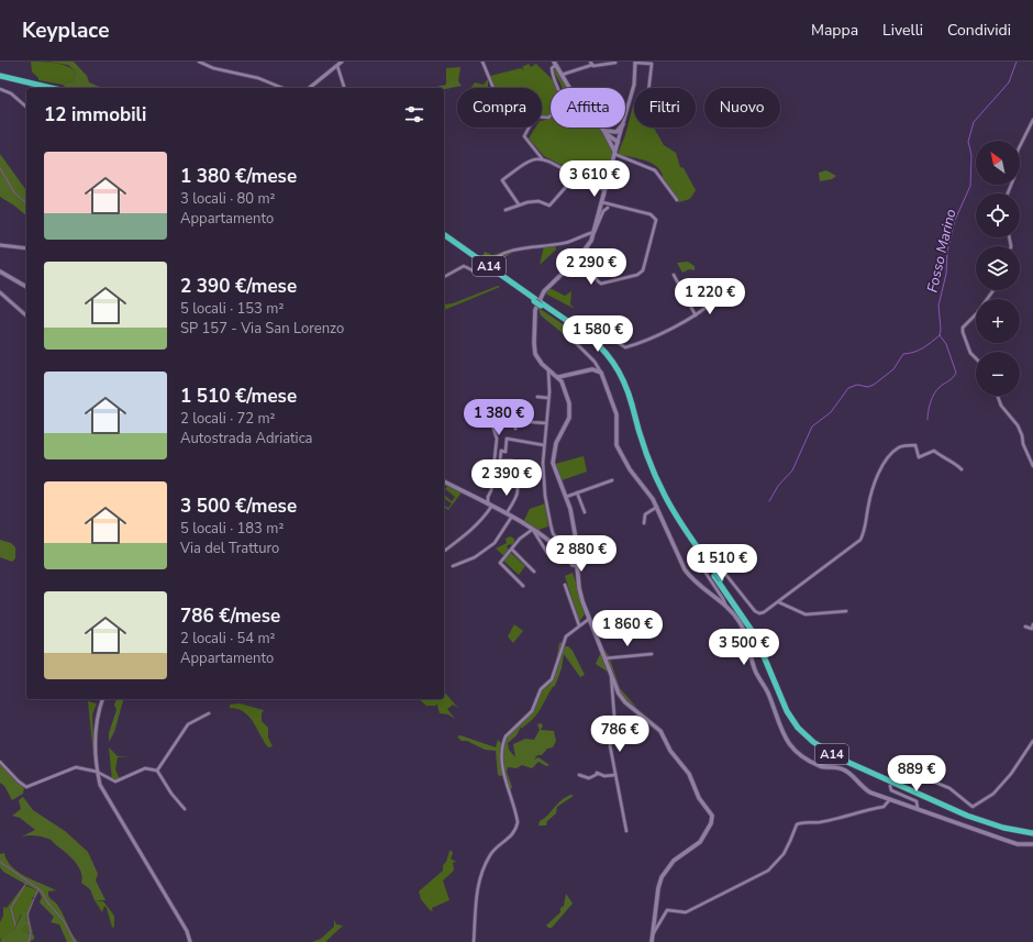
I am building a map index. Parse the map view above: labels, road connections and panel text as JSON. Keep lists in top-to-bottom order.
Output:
{
  "streets": {
    "highway": ["A14"]
  },
  "water": ["Fosso Marino"],
  "north": "top left",
  "page": {
    "header": "Keyplace",
    "nav": ["Mappa", "Livelli", "Condividi"],
    "chip": [
      "Compra",
      "Affitta",
      "Filtri",
      "Nuovo"
    ],
    "heading": "12 immobili",
    "map_buttons": ["+", "−"],
    "list": [
      {
        "name": "1 380 €/mese",
        "note": "3 locali · 80 m² · Appartamento"
      },
      {
        "name": "2 390 €/mese",
        "note": "5 locali · 153 m² · SP 157 - Via San Lorenzo"
      },
      {
        "name": "1 510 €/mese",
        "note": "2 locali · 72 m² · Autostrada Adriatica"
      },
      {
        "name": "3 500 €/mese",
        "note": "5 locali · 183 m² · Via del Tratturo"
      },
      {
        "name": "786 €/mese",
        "note": "2 locali · 54 m² · Appartamento"
      }
    ],
    "price": [
      "3 610 €",
      "2 290 €",
      "1 220 €",
      "1 580 €",
      "1 380 €",
      "2 390 €",
      "2 880 €",
      "1 510 €",
      "1 860 €",
      "3 500 €",
      "786 €",
      "889 €"
    ]
  }
}
